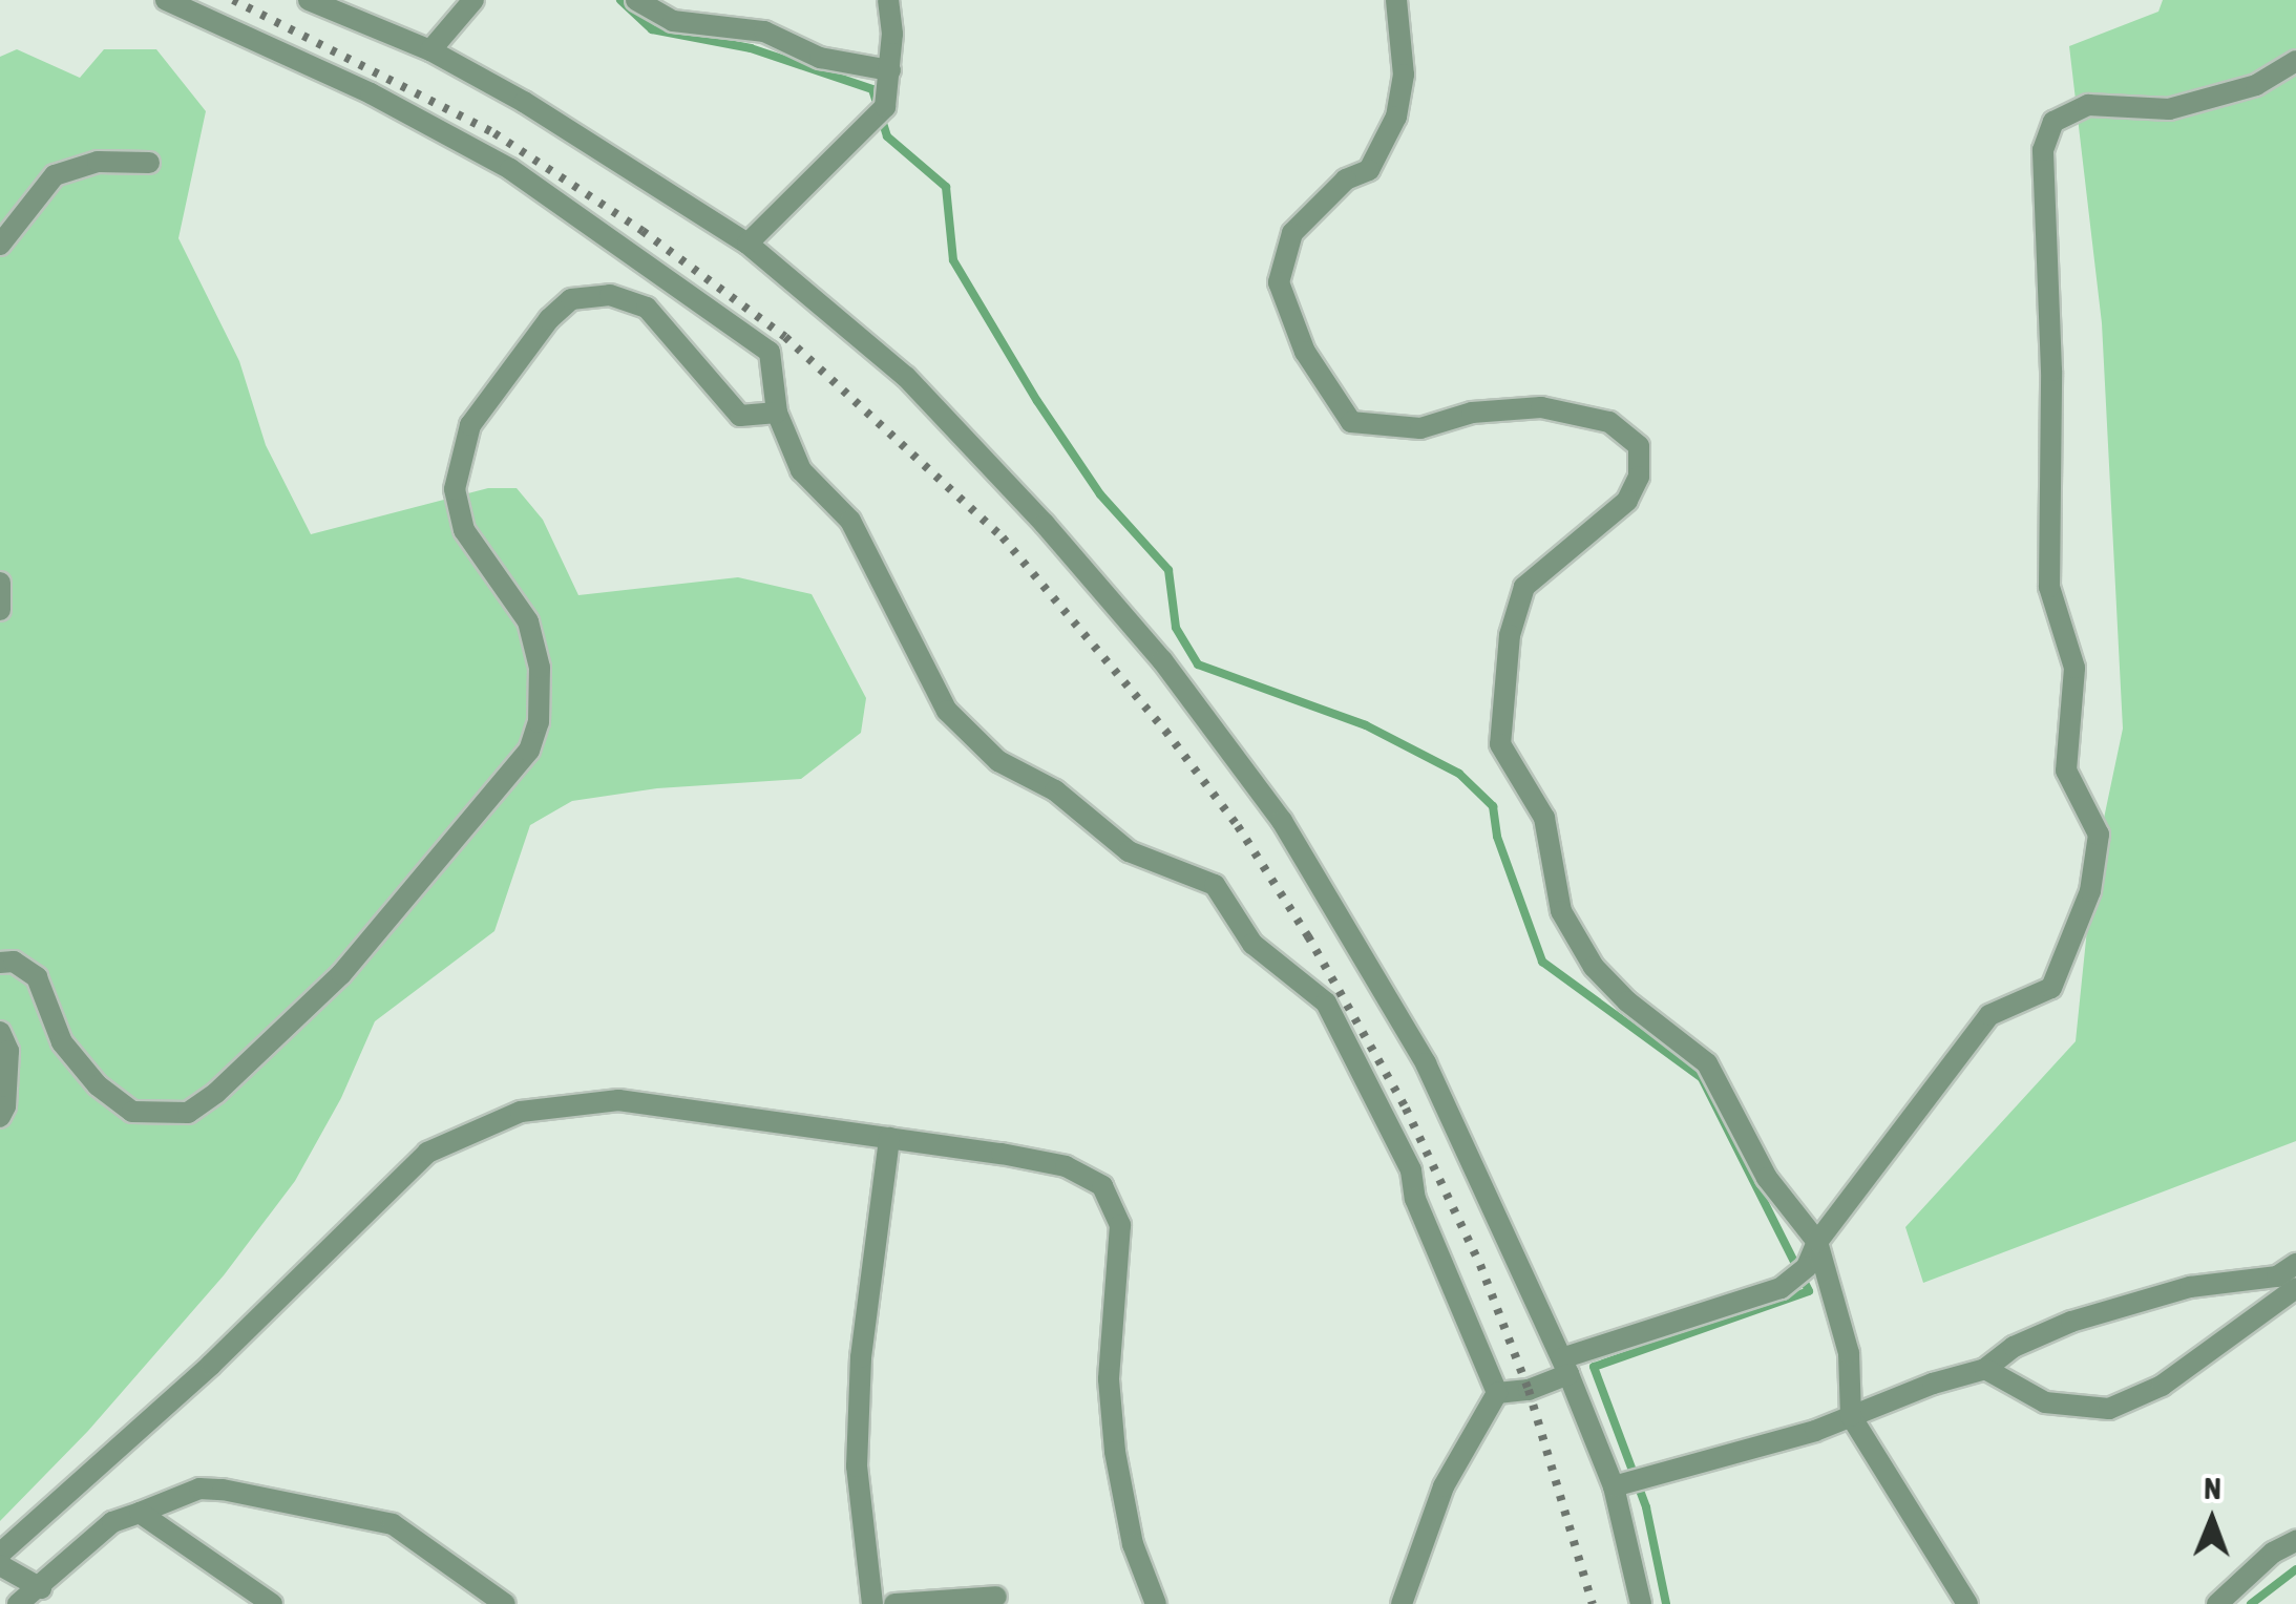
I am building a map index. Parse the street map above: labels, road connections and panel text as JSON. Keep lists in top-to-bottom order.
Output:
{
  "north": "top"
}
